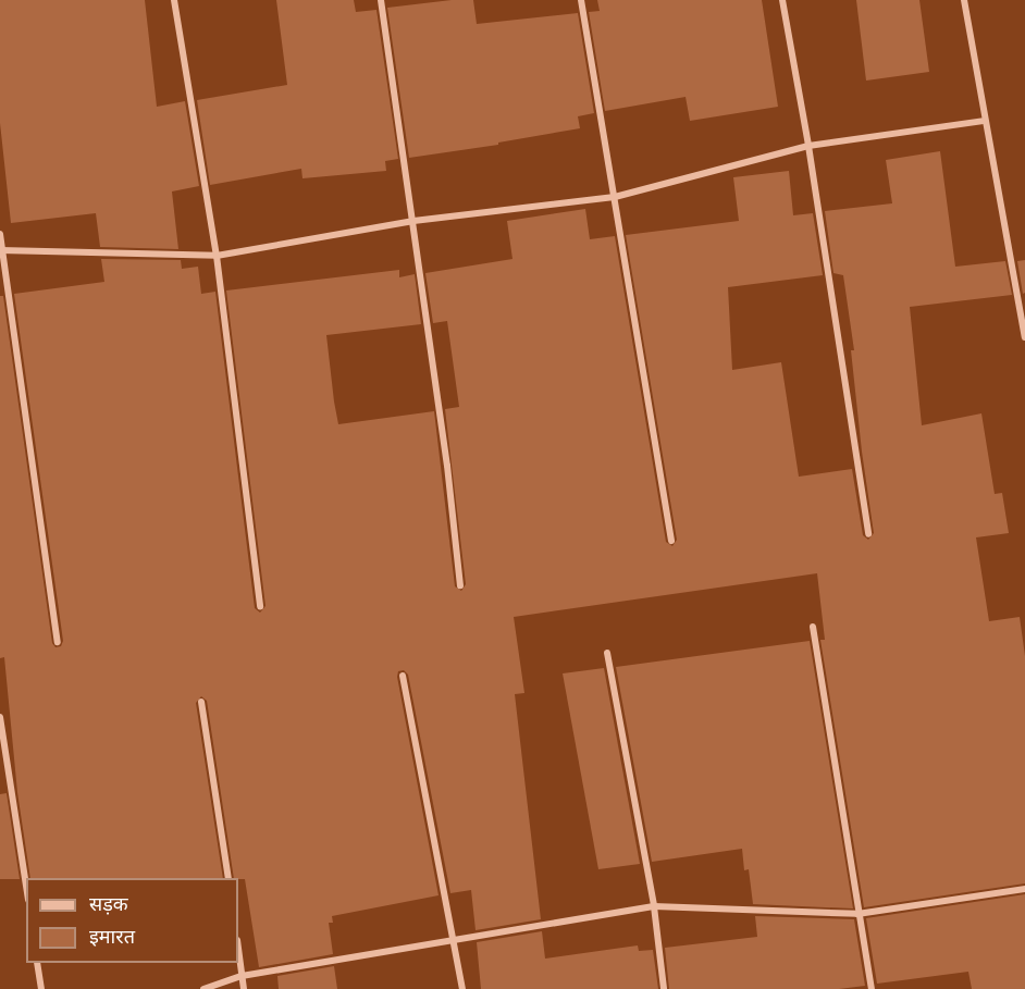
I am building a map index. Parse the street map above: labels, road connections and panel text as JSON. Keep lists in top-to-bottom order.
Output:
{
  "legend": ["सड़क", "इमारत"]
}
